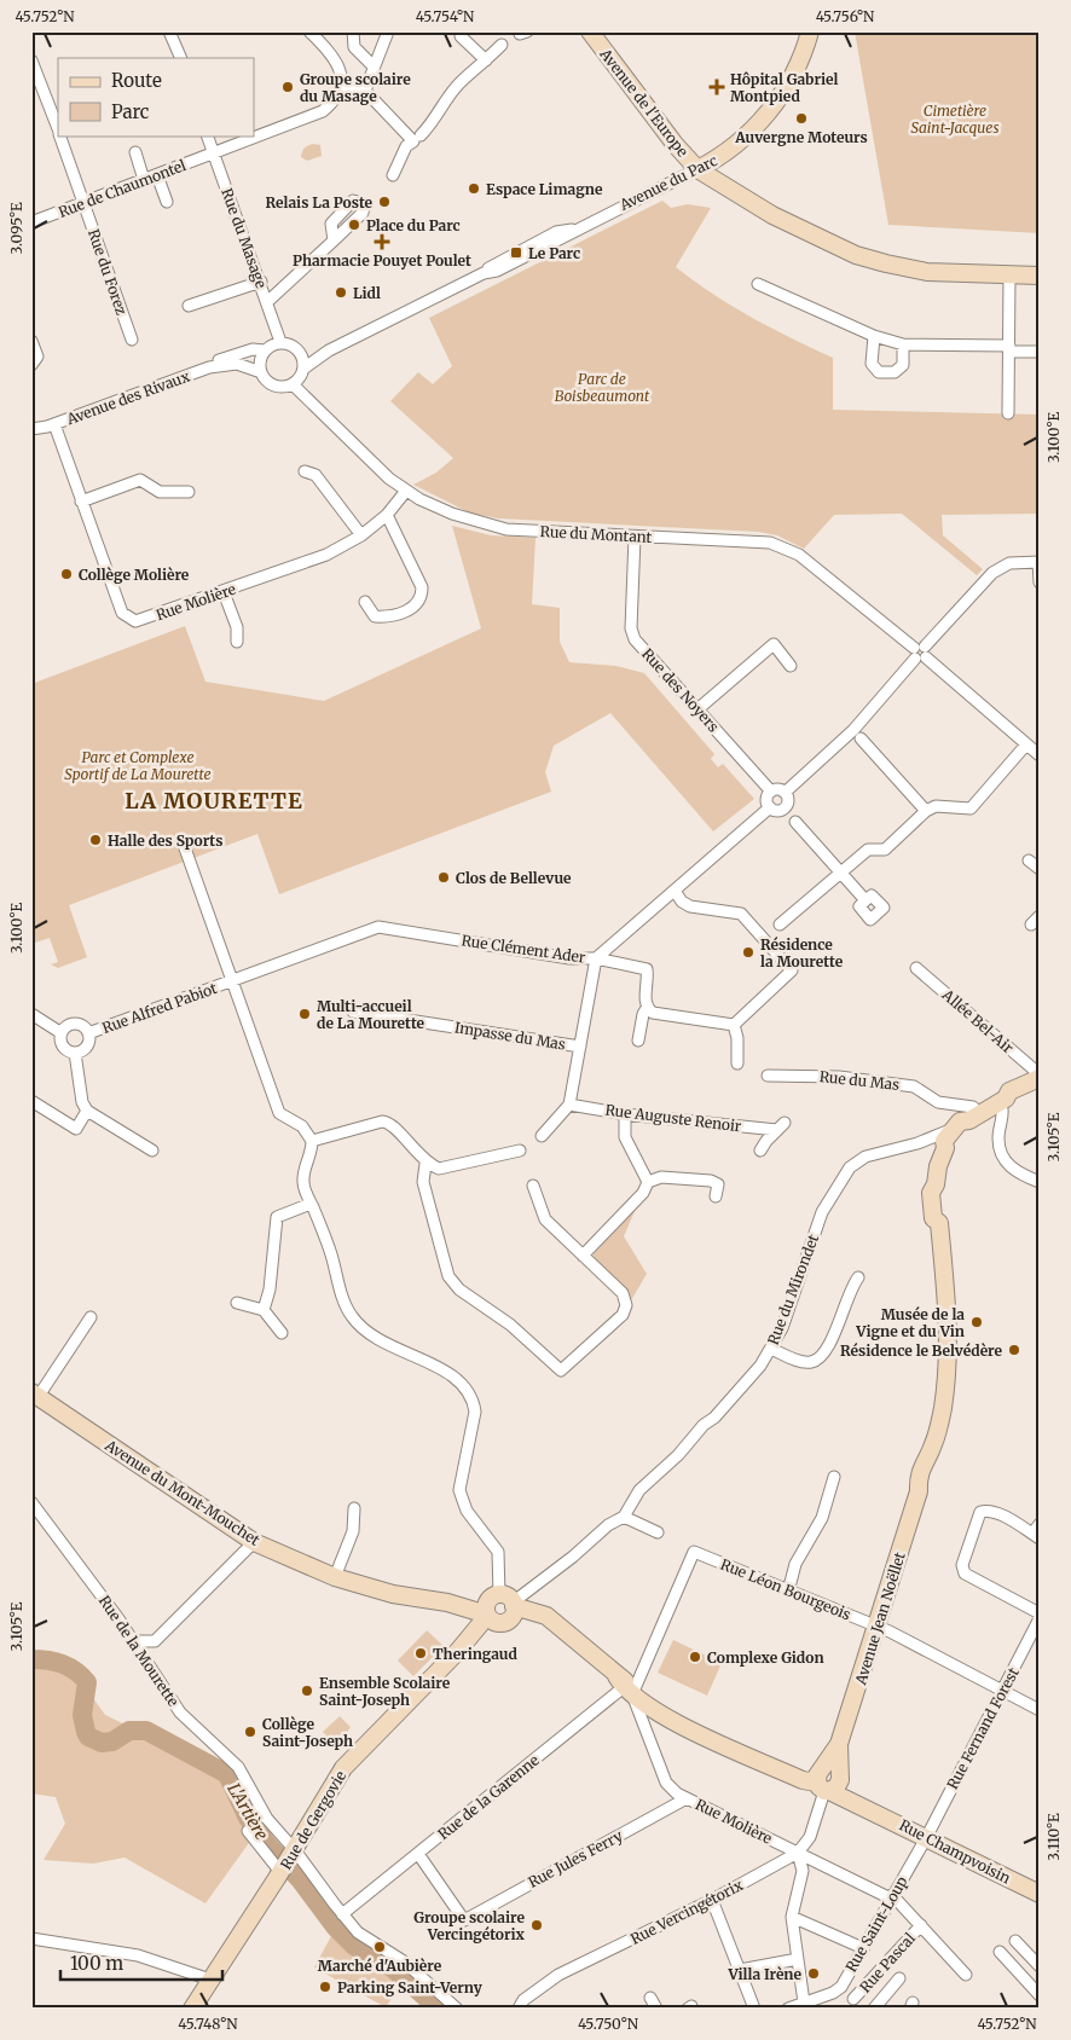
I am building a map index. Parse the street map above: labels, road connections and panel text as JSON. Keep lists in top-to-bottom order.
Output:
{
  "streets": {
    "main road": [
      "Avenue de l'Europe",
      "Avenue du Parc",
      "Avenue du Mont-Mouchet",
      "Avenue Jean Noëllet",
      "Rue de Gergovie",
      "Rue Champvoisin"
    ],
    "street": [
      "Rue de Chaumontel",
      "Rue du Masage",
      "Rue du Forez",
      "Avenue des Rivaux",
      "Rue du Montant",
      "Rue Molière",
      "Rue des Noyers",
      "Rue Clément Ader",
      "Rue Alfred Pabiot",
      "Allée Bel-Air",
      "Impasse du Mas",
      "Rue du Mas",
      "Rue Auguste Renoir",
      "Rue du Mirondet",
      "Rue Léon Bourgeois",
      "Rue de la Mourette",
      "Rue Fernand Forest",
      "Rue de la Garenne",
      "Rue Jules Ferry",
      "Rue Vercingétorix",
      "Rue Saint-Loup",
      "Rue Pascal"
    ]
  },
  "crossings": [
    ["Avenue de l'Europe", "Avenue du Parc"],
    ["Avenue du Parc", "Rue du Masage"],
    ["Avenue du Parc", "Avenue des Rivaux"],
    ["Avenue du Parc", "Rue du Montant"],
    ["Rue de Chaumontel", "Rue du Masage"],
    ["Rue de Chaumontel", "Rue du Forez"],
    ["Rue du Masage", "Avenue des Rivaux"],
    ["Rue du Masage", "Rue du Montant"],
    ["Avenue des Rivaux", "Rue du Montant"],
    ["Avenue des Rivaux", "Rue Molière"],
    ["Rue du Montant", "Rue Molière"],
    ["Rue du Montant", "Rue des Noyers"],
    ["Rue Molière", "Avenue du Mont-Mouchet"],
    ["Rue Molière", "Rue Léon Bourgeois"],
    ["Rue Molière", "Rue de la Garenne"],
    ["Rue Molière", "Rue Jules Ferry"],
    ["Rue Molière", "Rue Vercingétorix"],
    ["Rue Molière", "Rue Saint-Loup"],
    ["Rue des Noyers", "Rue Clément Ader"],
    ["Rue Clément Ader", "Rue Alfred Pabiot"],
    ["Rue Clément Ader", "Impasse du Mas"],
    ["Allée Bel-Air", "Avenue Jean Noëllet"],
    ["Rue du Mas", "Rue du Mirondet"],
    ["Rue du Mas", "Avenue Jean Noëllet"],
    ["Rue du Mirondet", "Avenue du Mont-Mouchet"],
    ["Rue du Mirondet", "Avenue Jean Noëllet"],
    ["Rue du Mirondet", "Rue de Gergovie"],
    ["Avenue du Mont-Mouchet", "Rue Léon Bourgeois"],
    ["Avenue du Mont-Mouchet", "Avenue Jean Noëllet"],
    ["Avenue du Mont-Mouchet", "Rue de la Garenne"],
    ["Avenue du Mont-Mouchet", "Rue de Gergovie"],
    ["Avenue du Mont-Mouchet", "Rue Champvoisin"],
    ["Rue Léon Bourgeois", "Avenue Jean Noëllet"],
    ["Rue Léon Bourgeois", "Rue Fernand Forest"],
    ["Rue Léon Bourgeois", "Rue de la Garenne"],
    ["Avenue Jean Noëllet", "Rue Champvoisin"],
    ["Rue de la Mourette", "Rue de Gergovie"],
    ["Rue Fernand Forest", "Rue Champvoisin"],
    ["Rue Fernand Forest", "Rue Saint-Loup"],
    ["Rue de la Garenne", "Rue Jules Ferry"],
    ["Rue Champvoisin", "Rue Saint-Loup"],
    ["Rue Saint-Loup", "Rue Pascal"]
  ],
  "districts": ["LA MOURETTE"],
  "water": ["L'Artière"],
  "parks": ["Cimetière Saint-Jacques", "Parc de Boisbeaumont", "Parc et Complexe Sportif de La Mourette"],
  "places": {
    "other": [
      "Groupe scolaire du Masage",
      "Auvergne Moteurs",
      "Espace Limagne",
      "Relais La Poste",
      "Place du Parc",
      "Lidl",
      "Collège Molière",
      "Halle des Sports",
      "Clos de Bellevue",
      "Résidence la Mourette",
      "Multi-accueil de La Mourette",
      "Musée de la Vigne et du Vin",
      "Résidence le Belvédère",
      "Theringaud",
      "Complexe Gidon",
      "Ensemble Scolaire Saint-Joseph",
      "Collège Saint-Joseph",
      "Groupe scolaire Vercingétorix",
      "Marché d'Aubière",
      "Villa Irène",
      "Parking Saint-Verny"
    ],
    "health": ["Hôpital Gabriel Montpied", "Pharmacie Pouyet Poulet"],
    "transit": ["Le Parc"]
  },
  "legend": ["Route", "Parc"],
  "scale_bar": "100 m",
  "coordinates": [
    "45.752°N",
    "45.754°N",
    "45.756°N",
    "3.095°E",
    "3.100°E",
    "3.105°E",
    "3.110°E",
    "45.748°N",
    "45.750°N"
  ]
}
